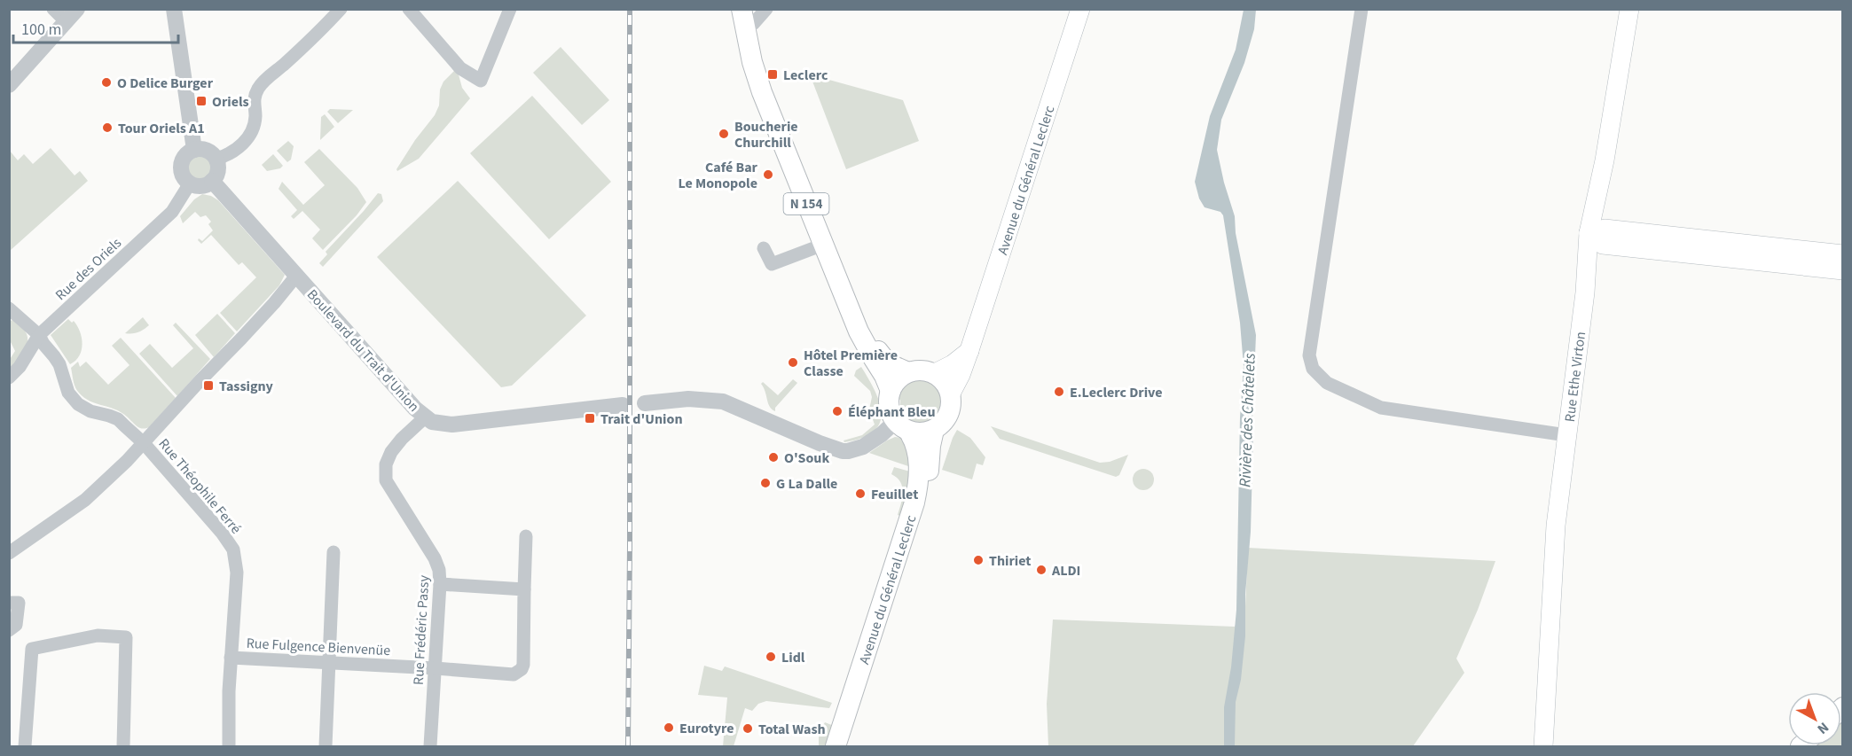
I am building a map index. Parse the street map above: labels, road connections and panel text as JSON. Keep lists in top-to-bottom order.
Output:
{
  "streets": {
    "main road": ["Avenue du Général Leclerc", "N 154", "Rue Ethe Virton"],
    "street": [
      "Rue des Oriels",
      "Boulevard du Trait d'Union",
      "Rue Théophile Ferré",
      "Rue Frédéric Passy",
      "Rue Fulgence Bienvenüe"
    ]
  },
  "crossings": [
    ["Avenue du Général Leclerc", "N 154"],
    ["Rue des Oriels", "Boulevard du Trait d'Union"],
    ["Rue des Oriels", "Rue Théophile Ferré"],
    ["Boulevard du Trait d'Union", "Rue Frédéric Passy"],
    ["Rue Théophile Ferré", "Rue Fulgence Bienvenüe"],
    ["Rue Frédéric Passy", "Rue Fulgence Bienvenüe"]
  ],
  "water": ["Rivière des Châtelets"],
  "places": {
    "transit": [
      "Leclerc",
      "Oriels",
      "Tassigny",
      "Trait d'Union"
    ],
    "other": [
      "O Delice Burger",
      "Tour Oriels A1",
      "Boucherie Churchill",
      "Café Bar Le Monopole",
      "Hôtel Première Classe",
      "E.Leclerc Drive",
      "Éléphant Bleu",
      "O'Souk",
      "G La Dalle",
      "Feuillet",
      "Thiriet",
      "ALDI",
      "Lidl",
      "Eurotyre",
      "Total Wash"
    ]
  },
  "scale_bar": "100 m",
  "north": "bottom right"
}
